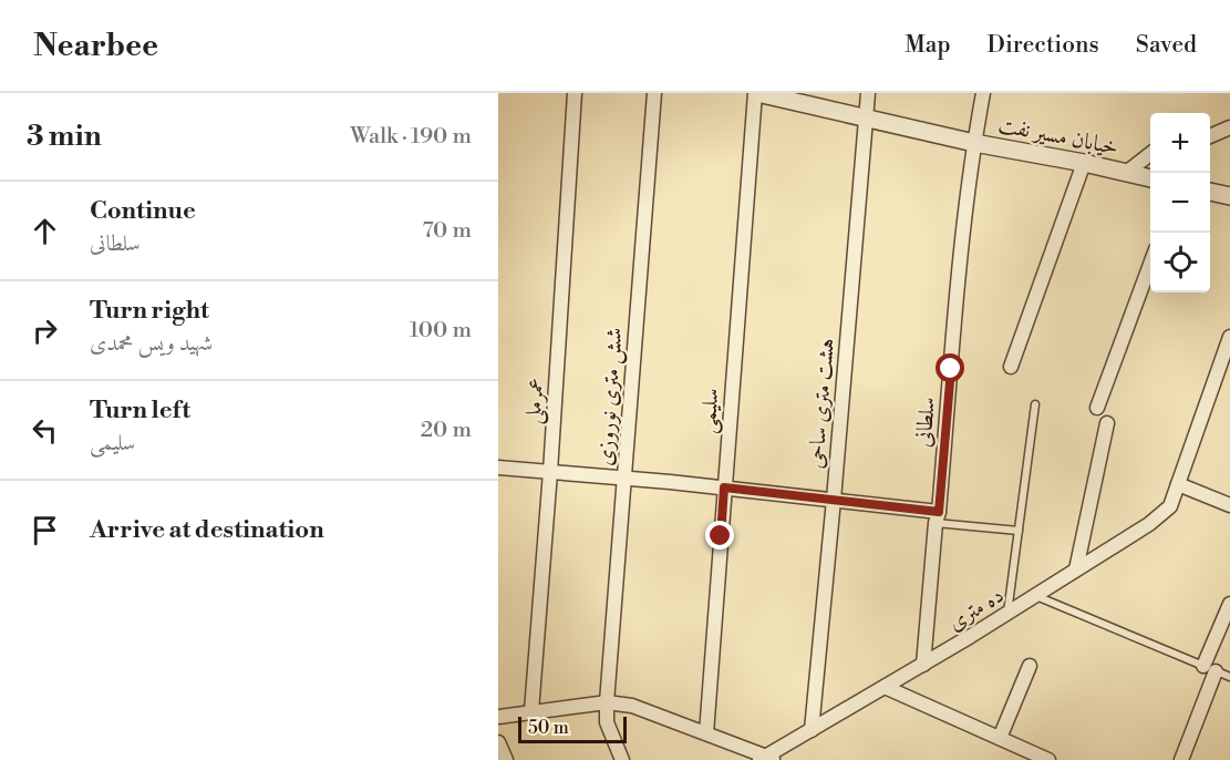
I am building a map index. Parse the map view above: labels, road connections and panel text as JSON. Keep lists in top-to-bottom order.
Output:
{
  "streets": {
    "street": [
      "خیابان مسیر نفت",
      "شش متری نوروزی",
      "عمرملی",
      "هشت متری ساحی",
      "سلیمی",
      "سلطانی",
      "ده متری"
    ]
  },
  "crossings": [
    ["خیابان مسیر نفت", "هشت متری ساحی"],
    ["خیابان مسیر نفت", "سلیمی"],
    ["خیابان مسیر نفت", "سلطانی"],
    ["هشت متری ساحی", "ده متری"],
    ["سلطانی", "ده متری"]
  ],
  "scale_bar": "50 m",
  "page": {
    "header": "Nearbee",
    "nav": ["Map", "Directions", "Saved"],
    "heading": ["3 min", "Walk · 190 m"],
    "map_buttons": ["+", "−"],
    "list": [
      ["Continue", "سلطانی", "70 m"],
      ["Turn right", "شهید ویس محمدی", "100 m"],
      ["Turn left", "سلیمی", "20 m"],
      "Arrive at destination"
    ],
    "scale": "50 m"
  }
}
